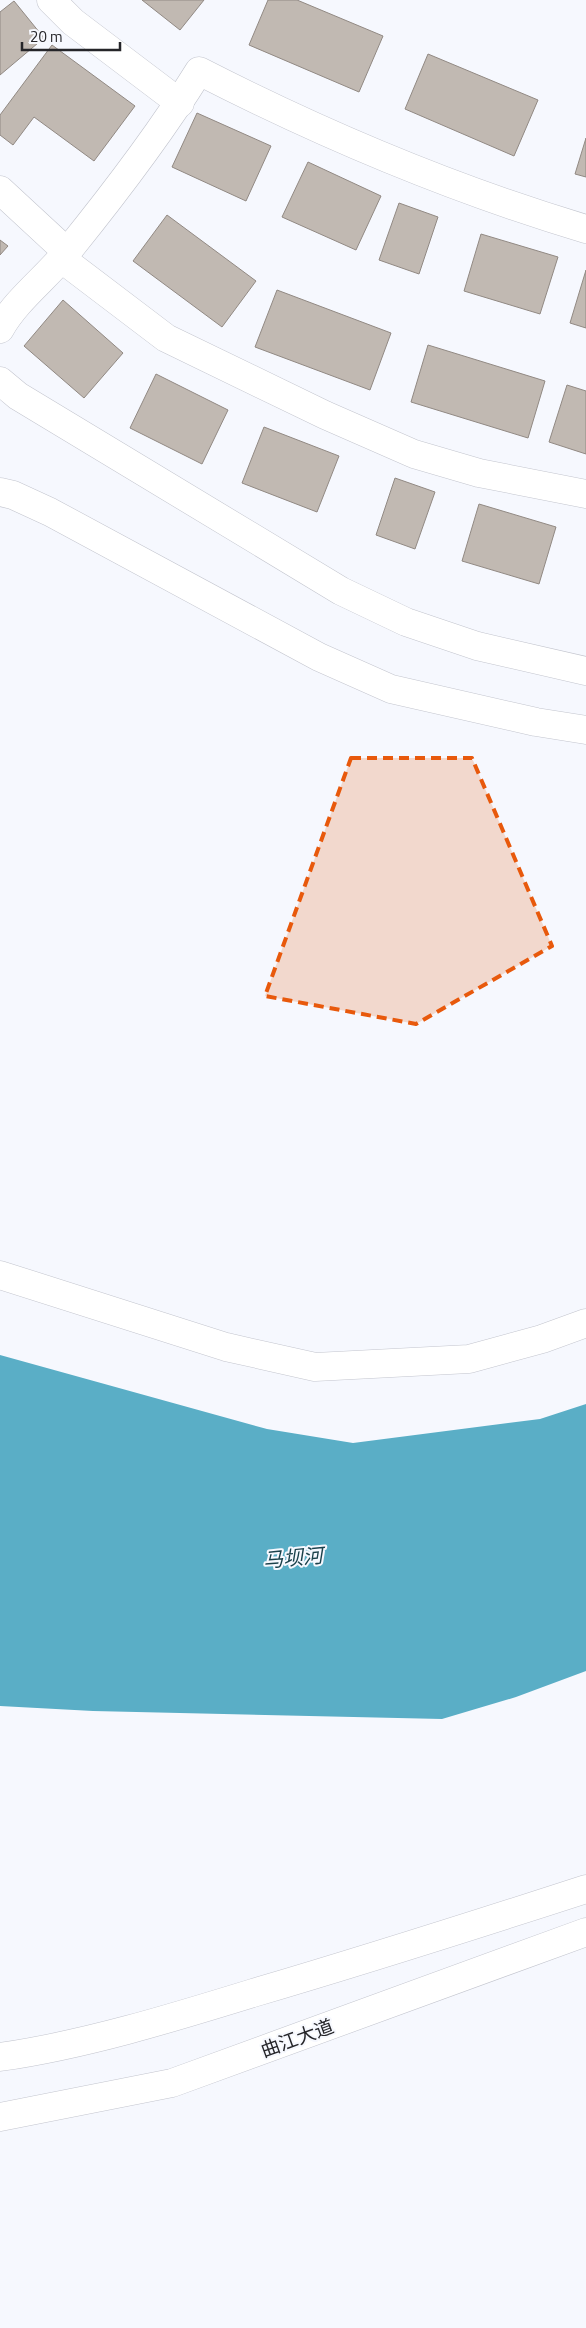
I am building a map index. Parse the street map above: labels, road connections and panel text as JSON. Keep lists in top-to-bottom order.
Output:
{
  "streets": {
    "main road": ["曲江大道"]
  },
  "water": ["马坝河"],
  "scale_bar": "20 m"
}
